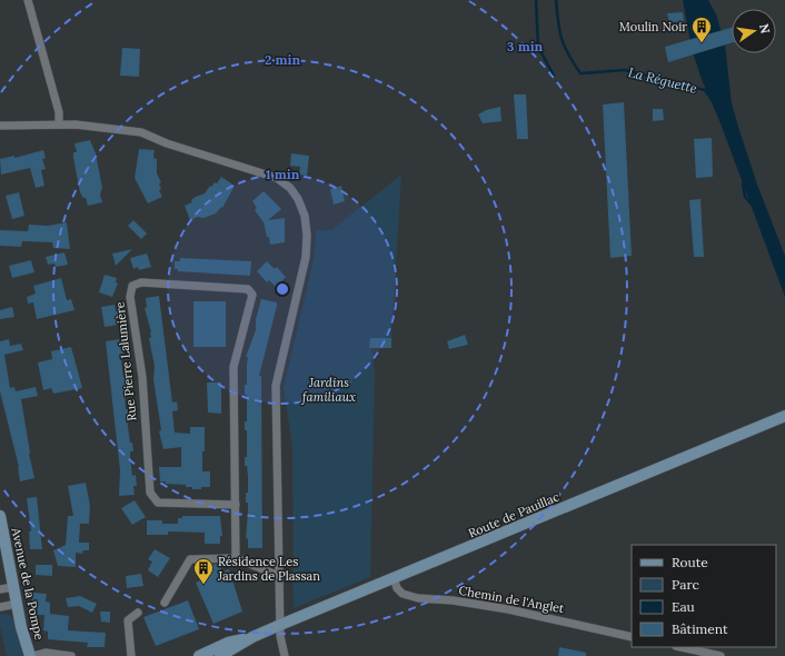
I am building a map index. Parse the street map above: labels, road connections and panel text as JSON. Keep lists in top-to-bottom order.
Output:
{
  "streets": {
    "main road": ["Route de Pauillac", "Avenue de la Pompe"],
    "street": ["Rue Pierre Lalumière", "Chemin de l'Anglet"]
  },
  "crossings": [
    ["Route de Pauillac", "Chemin de l'Anglet"]
  ],
  "water": ["La Réguette"],
  "parks": ["Jardins familiaux"],
  "places": {
    "building": ["Moulin Noir", "Résidence Les Jardins de Plassan"]
  },
  "legend": [
    "Route",
    "Parc",
    "Eau",
    "Bâtiment"
  ],
  "north": "right",
  "rings": ["3 min", "2 min", "1 min"]
}
